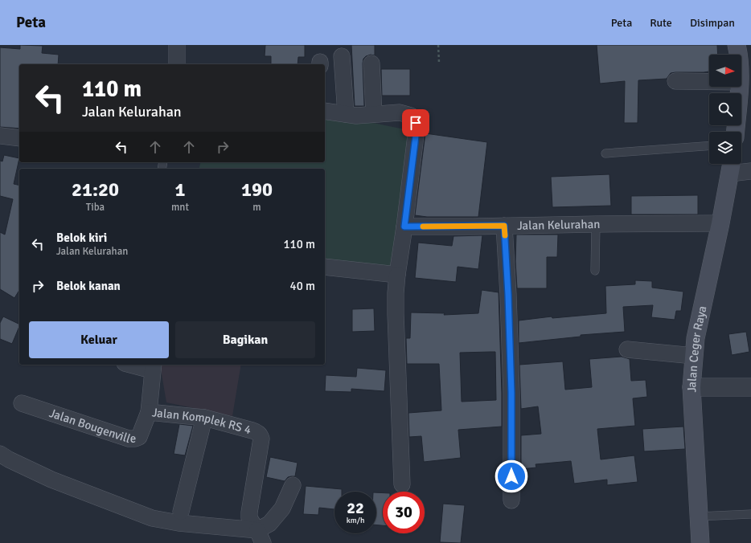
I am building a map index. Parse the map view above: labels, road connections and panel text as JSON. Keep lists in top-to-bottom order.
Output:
{
  "streets": {
    "main road": ["Jalan Ceger Raya"],
    "street": ["Jalan Kelurahan", "Jalan Komplek RS 4", "Jalan Bougenville"]
  },
  "crossings": [
    ["Jalan Kelurahan", "Jalan Ceger Raya"],
    ["Jalan Komplek RS 4", "Jalan Bougenville"]
  ],
  "north": "right",
  "page": {
    "header": "Peta",
    "nav": ["Peta", "Rute", "Disimpan"],
    "turn": ["110 m", "Jalan Kelurahan"],
    "eta": [
      "21:20",
      "Tiba",
      "1",
      "mnt",
      "190",
      "m"
    ],
    "list": [
      {
        "name": "Belok kiri",
        "note": "Jalan Kelurahan",
        "value": "110 m"
      },
      {
        "name": "Belok kanan",
        "value": "40 m"
      }
    ],
    "buttons": ["Keluar", "Bagikan"],
    "speed": "22 km/h",
    "limit": "30"
  }
}
